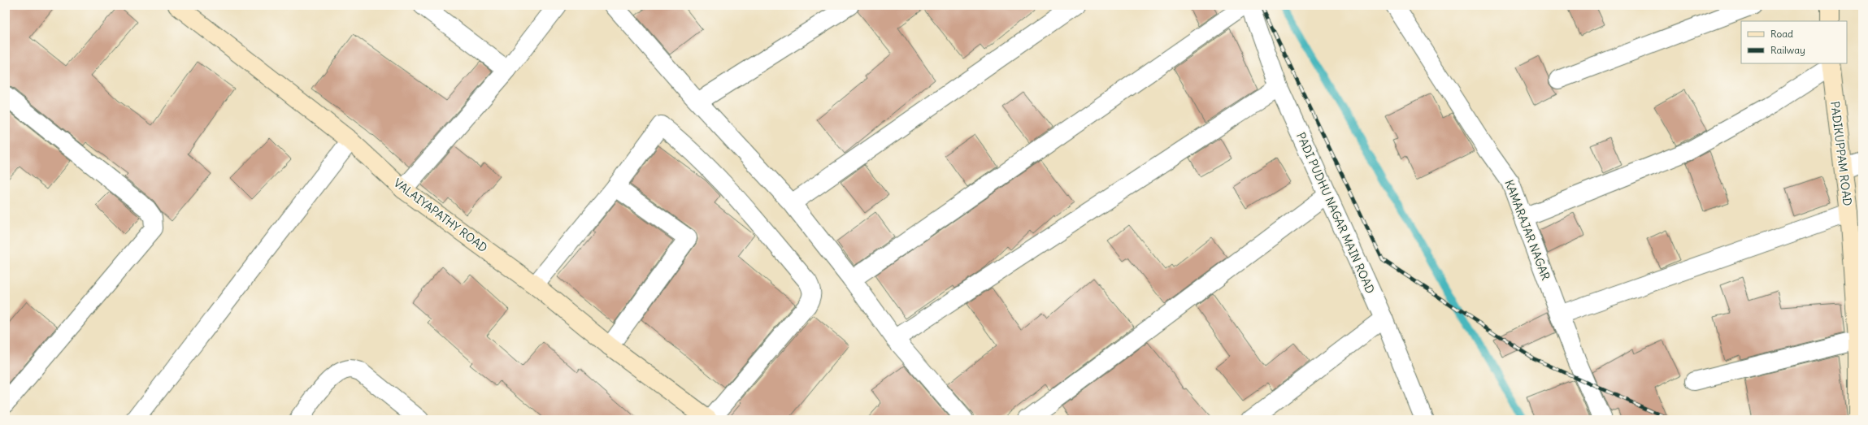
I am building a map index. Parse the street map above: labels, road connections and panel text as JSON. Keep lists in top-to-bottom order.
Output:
{
  "streets": {
    "main road": ["PADIKUPPAM ROAD", "VALAIYAPATHY ROAD"],
    "street": ["PADI PUDHU NAGAR MAIN ROAD", "KAMARAJAR NAGAR"]
  },
  "legend": ["Road", "Railway"]
}
